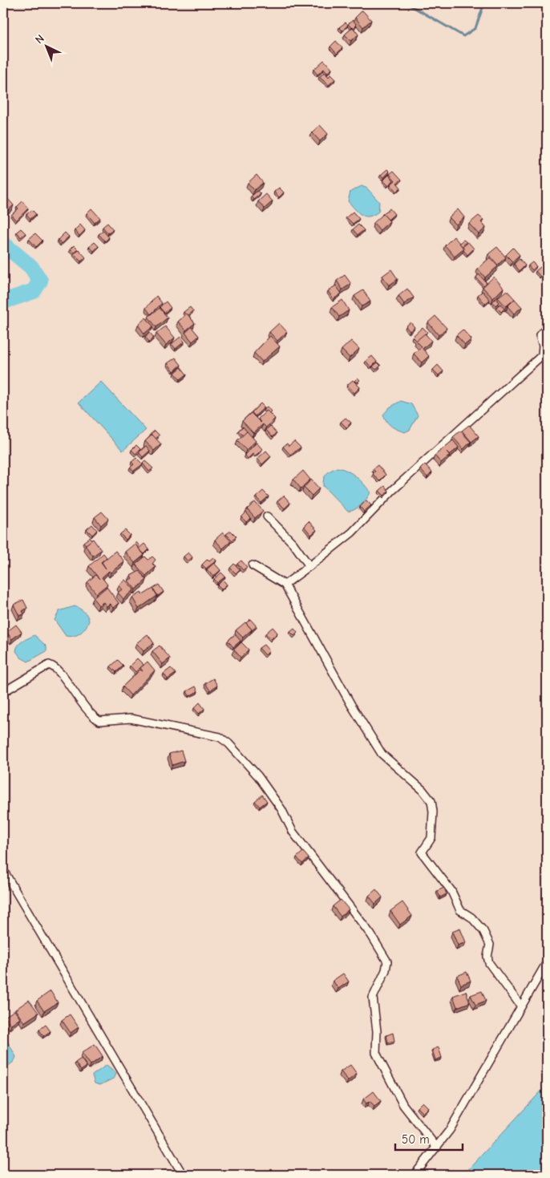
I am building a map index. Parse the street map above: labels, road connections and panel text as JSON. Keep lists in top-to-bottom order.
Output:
{
  "scale_bar": "50 m",
  "north": "top left"
}
